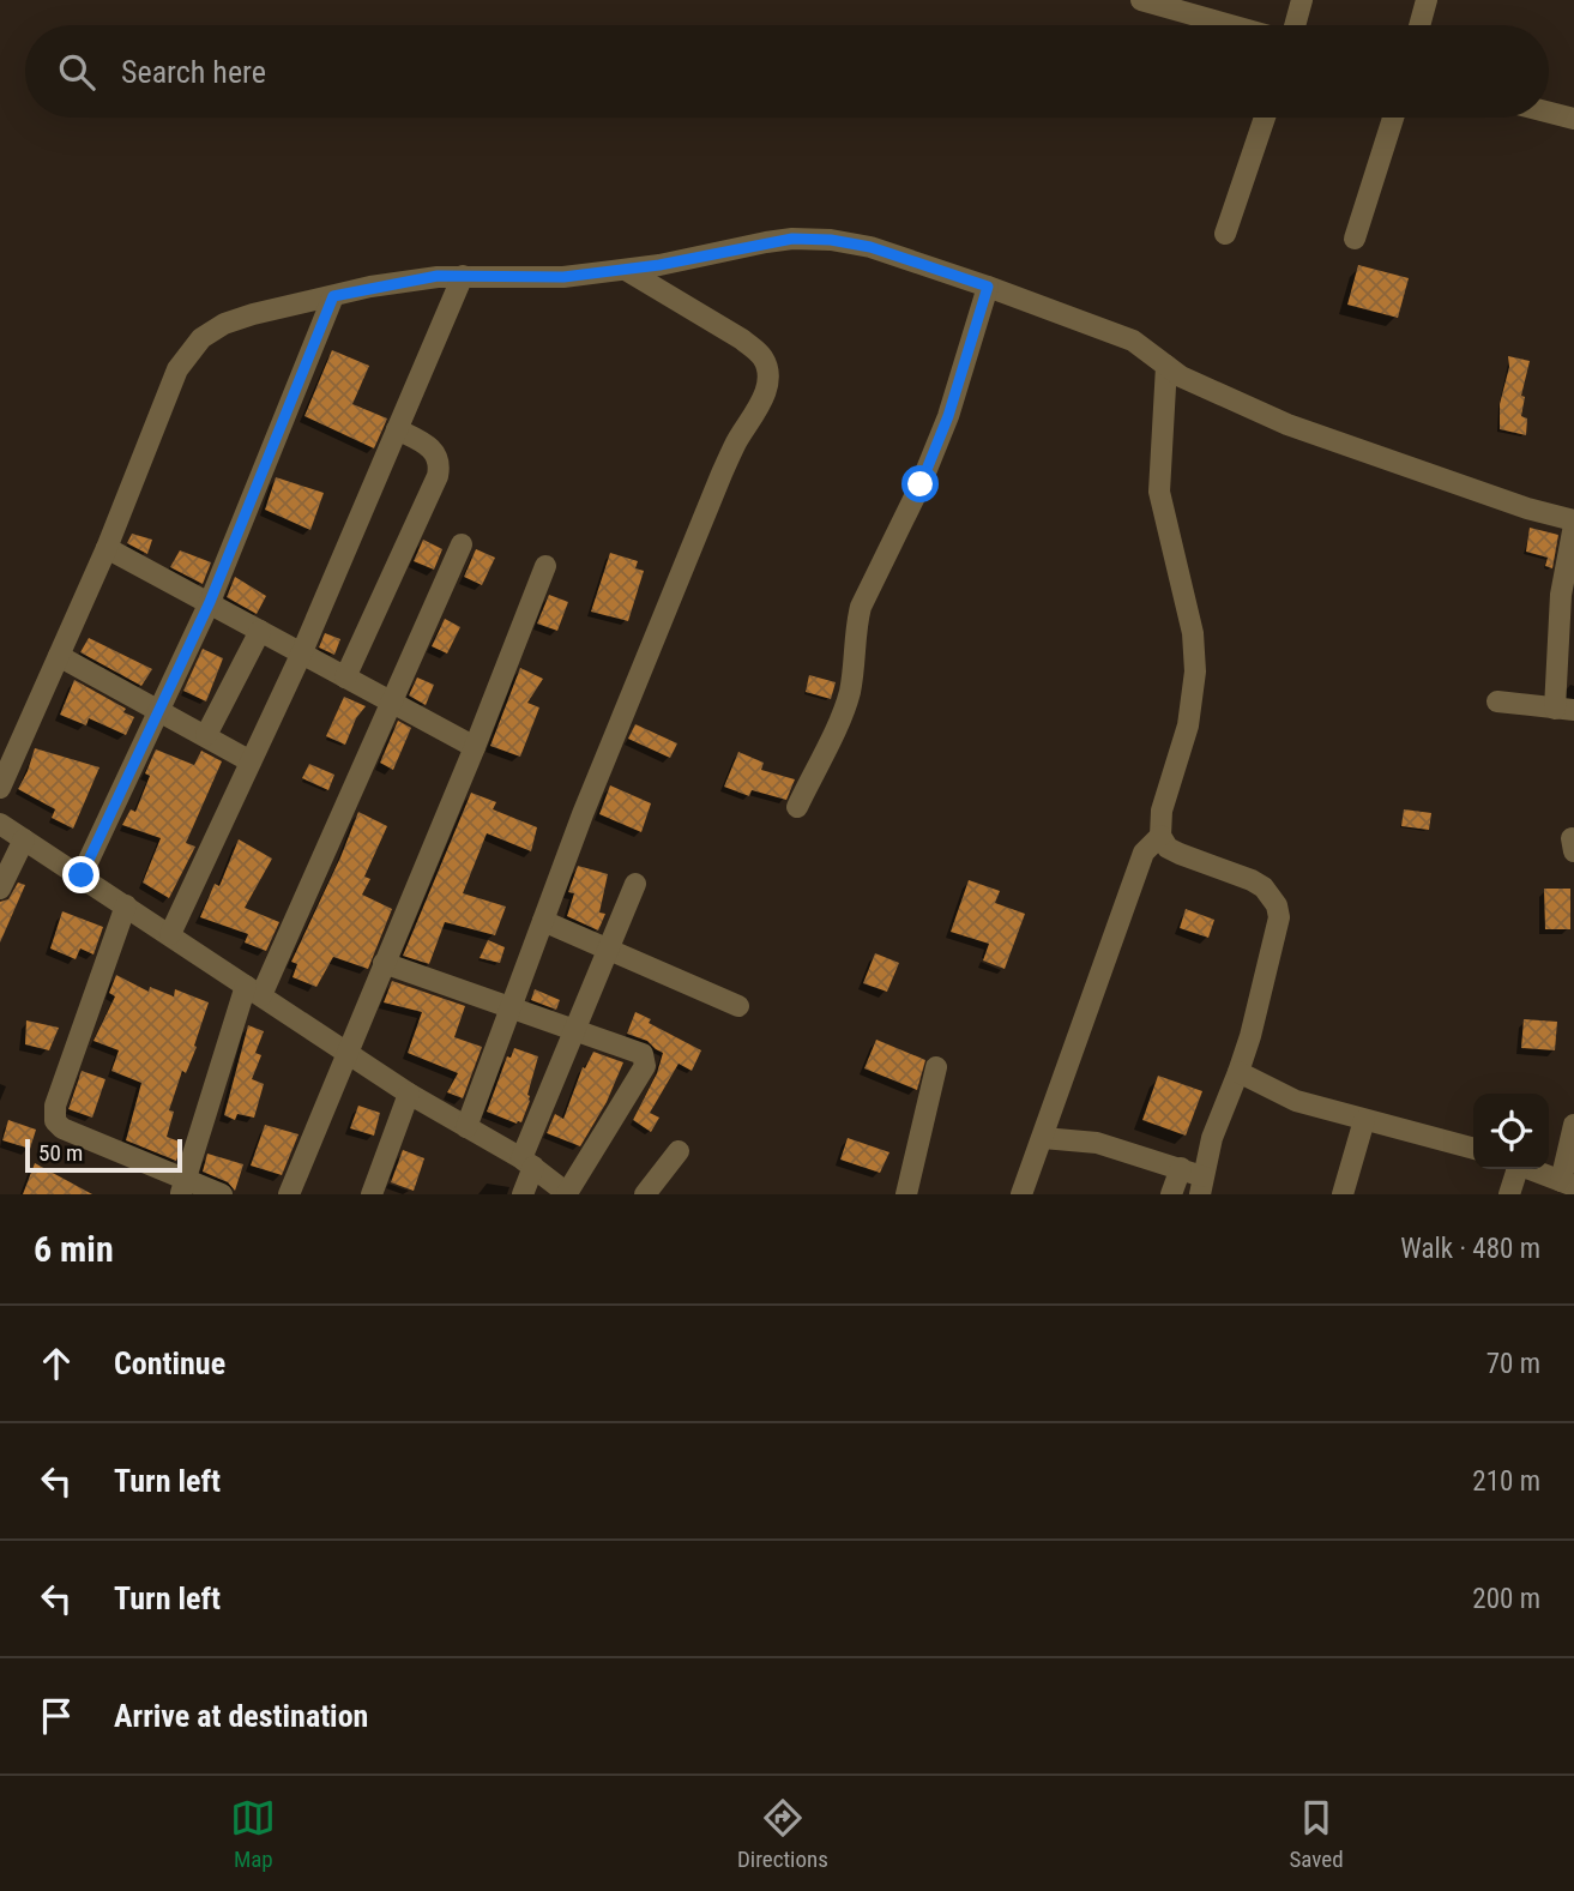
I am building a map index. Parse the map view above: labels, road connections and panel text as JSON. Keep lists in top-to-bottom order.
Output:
{
  "scale_bar": "50 m",
  "page": {
    "search": "Search here",
    "scale": "50 m",
    "heading": ["6 min", "Walk · 480 m"],
    "list": [
      ["Continue", "70 m"],
      ["Turn left", "210 m"],
      ["Turn left", "200 m"],
      "Arrive at destination"
    ],
    "nav": ["Map", "Directions", "Saved"]
  }
}
